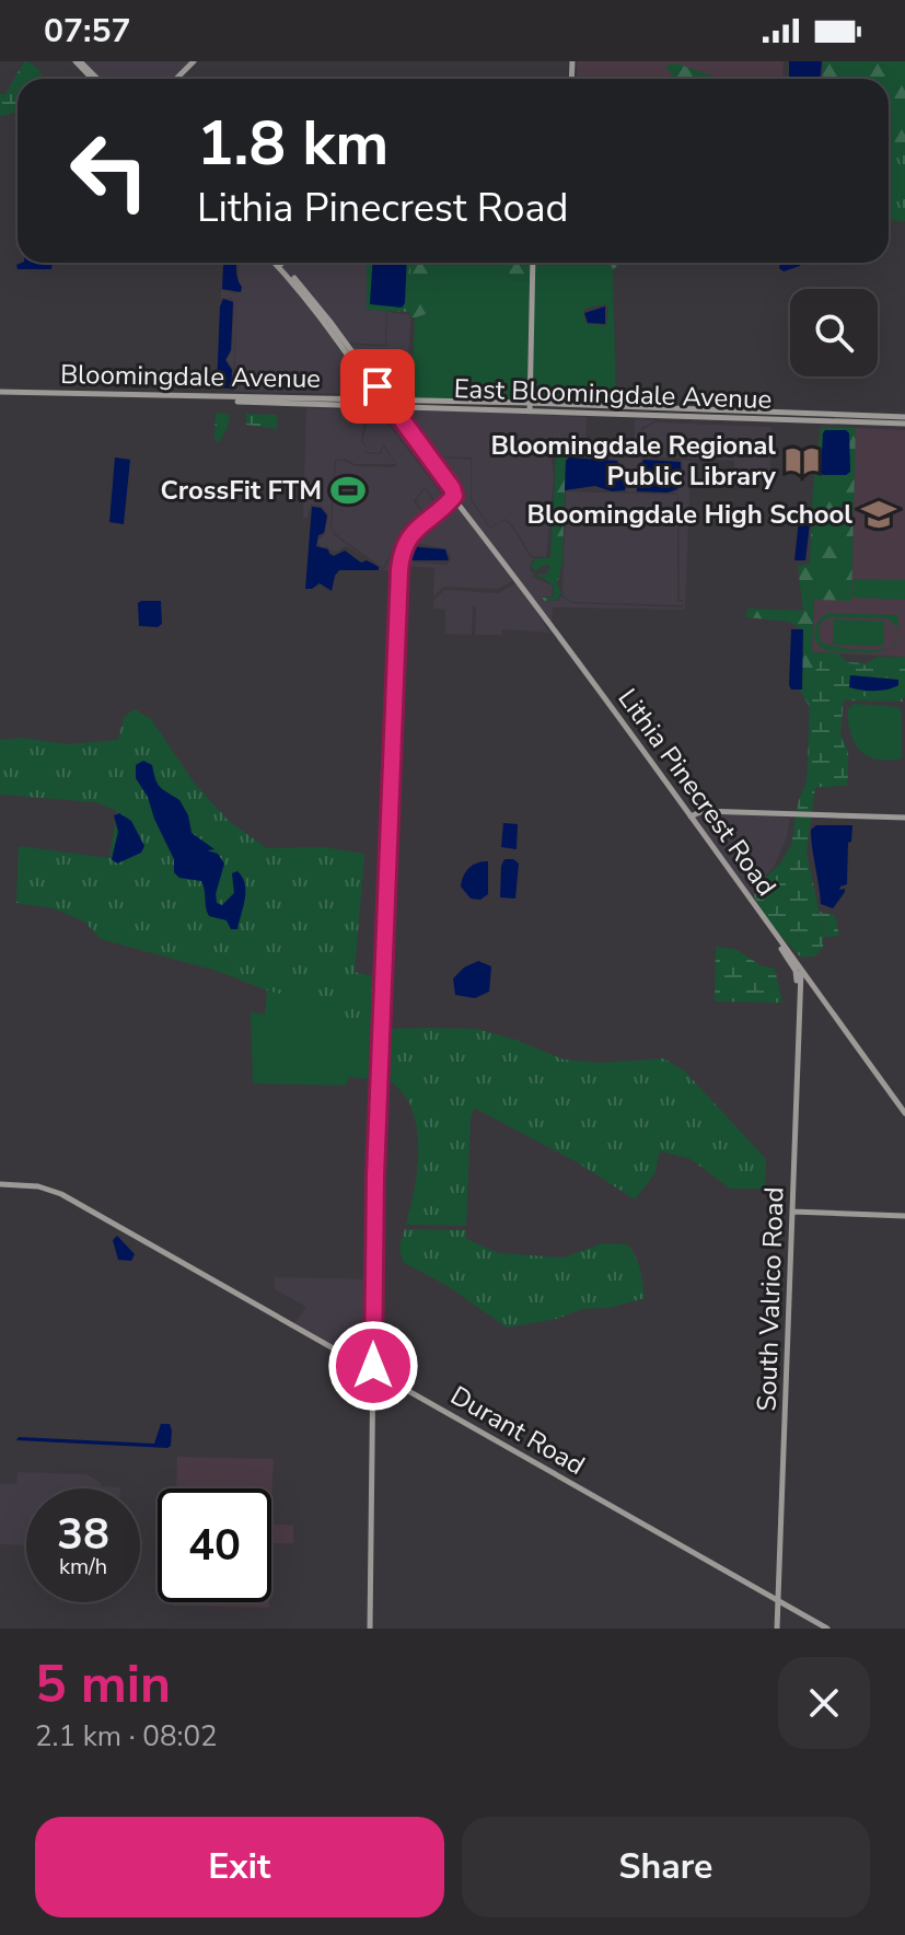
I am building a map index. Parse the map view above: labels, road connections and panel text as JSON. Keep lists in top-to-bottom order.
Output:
{
  "streets": {
    "street": [
      "Bloomingdale Avenue",
      "East Bloomingdale Avenue",
      "Lithia Pinecrest Road",
      "South Valrico Road",
      "Durant Road"
    ]
  },
  "crossings": [
    ["Bloomingdale Avenue", "East Bloomingdale Avenue"],
    ["Bloomingdale Avenue", "Lithia Pinecrest Road"],
    ["East Bloomingdale Avenue", "Lithia Pinecrest Road"],
    ["Lithia Pinecrest Road", "South Valrico Road"],
    ["South Valrico Road", "Durant Road"]
  ],
  "places": {
    "library": ["Bloomingdale Regional Public Library"],
    "sports": ["CrossFit FTM"],
    "school or university": ["Bloomingdale High School"]
  },
  "page": {
    "status": "07:57",
    "turn": ["1.8 km", "Lithia Pinecrest Road"],
    "speed": "38 km/h",
    "limit": "40",
    "heading": ["5 min", "2.1 km · 08:02"],
    "buttons": ["Exit", "Share"]
  }
}
